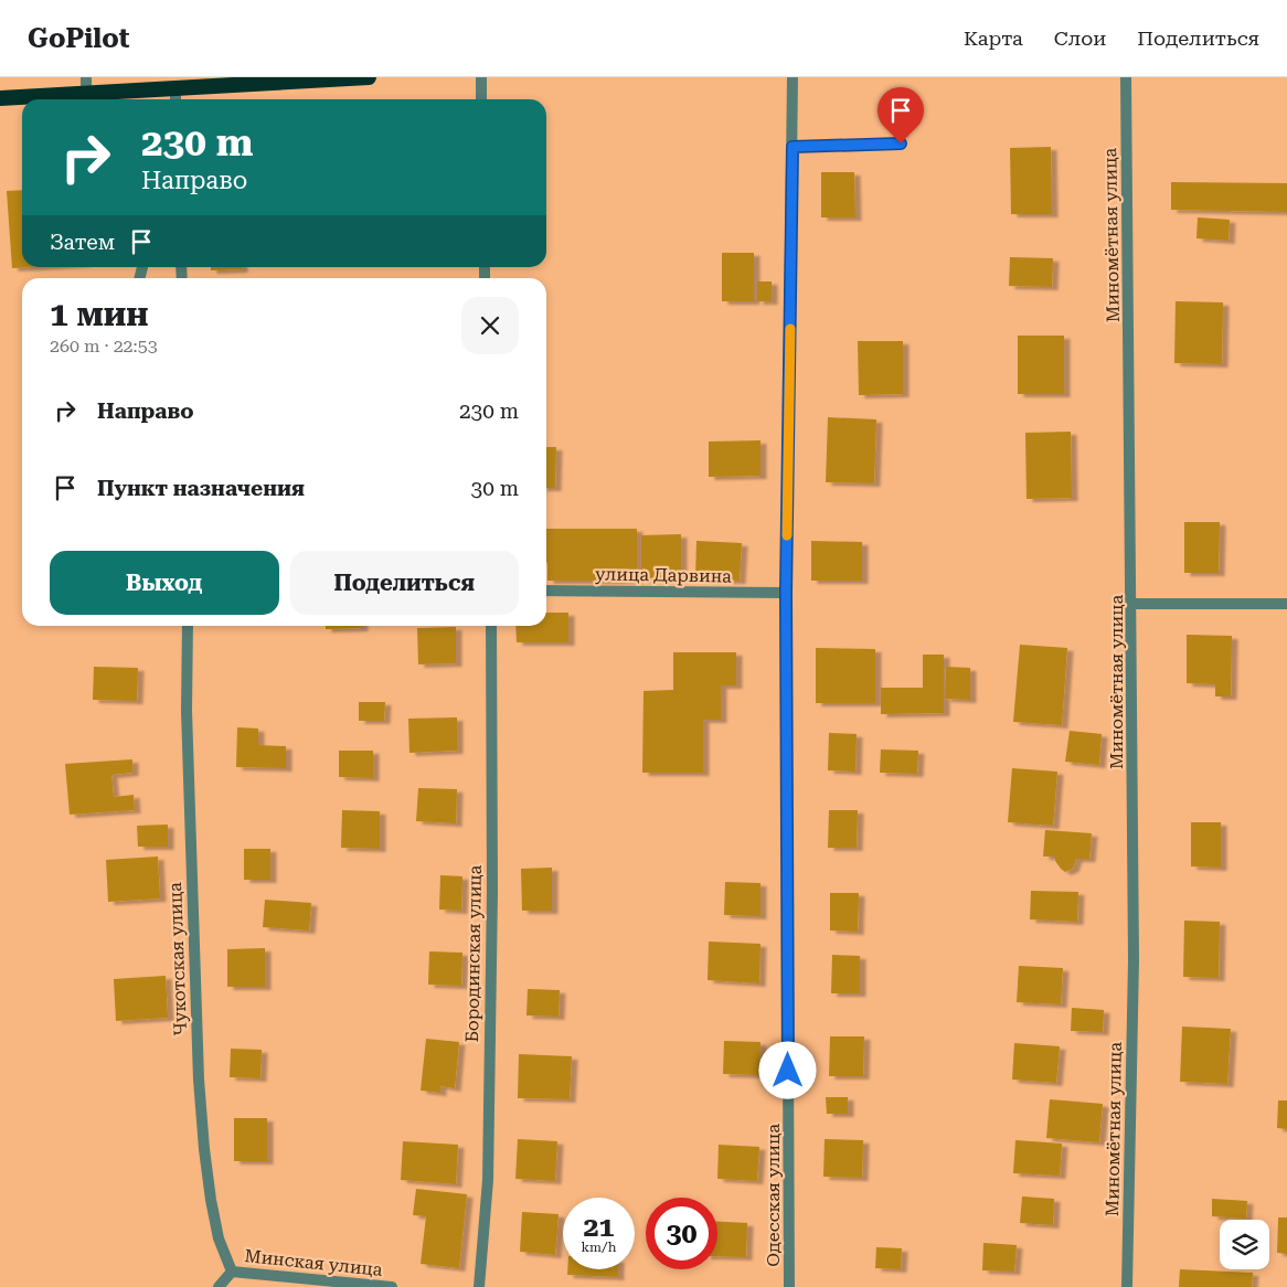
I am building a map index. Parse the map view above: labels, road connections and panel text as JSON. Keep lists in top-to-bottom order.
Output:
{
  "streets": {
    "street": [
      "Миномётная улица",
      "улица Дарвина",
      "Бородинская улица",
      "Чукотская улица",
      "Одесская улица",
      "Минская улица"
    ]
  },
  "crossings": [
    ["улица Дарвина", "Одесская улица"],
    ["Чукотская улица", "Минская улица"]
  ],
  "page": {
    "header": "GoPilot",
    "nav": ["Карта", "Слои", "Поделиться"],
    "turn": ["230 m", "Направо"],
    "then": "Затем",
    "heading": ["1 мин", "260 m · 22:53"],
    "list": [
      {
        "name": "Направо",
        "value": "230 m"
      },
      {
        "name": "Пункт назначения",
        "value": "30 m"
      }
    ],
    "buttons": ["Выход", "Поделиться"],
    "speed": "21 km/h",
    "limit": "30"
  }
}
